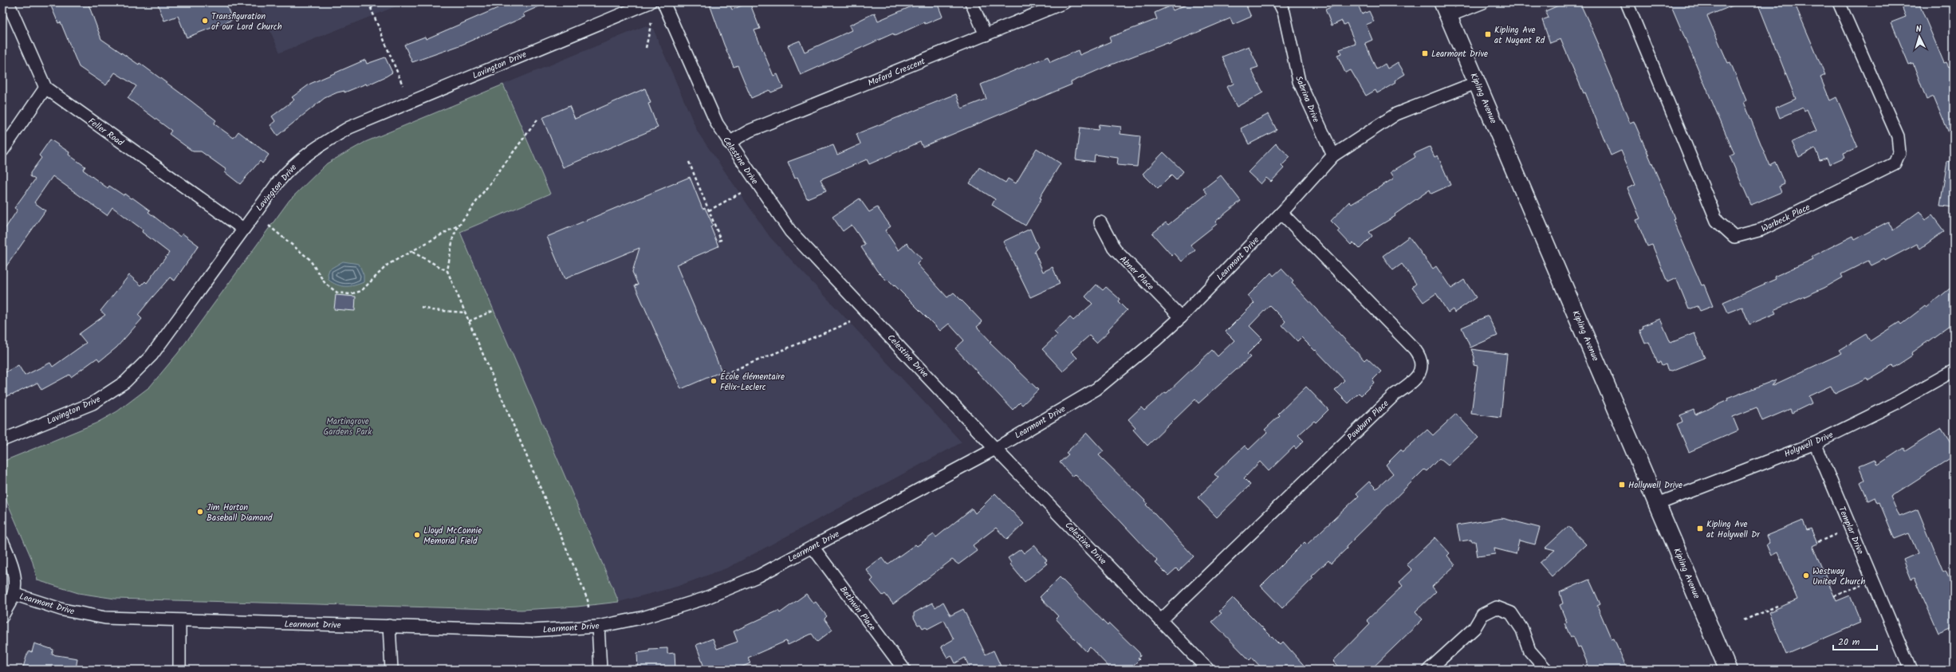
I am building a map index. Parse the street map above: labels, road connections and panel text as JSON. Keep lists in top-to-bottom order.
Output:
{
  "streets": {
    "main road": ["Kipling Avenue"],
    "street": [
      "Lavington Drive",
      "Moford Crescent",
      "Sabrina Drive",
      "Feller Road",
      "Celestine Drive",
      "Warbeck Place",
      "Learmont Drive",
      "Abner Place",
      "Powburn Place",
      "Holywell Drive",
      "Templar Drive",
      "Bethwin Place"
    ]
  },
  "crossings": [
    ["Lavington Drive", "Feller Road"],
    ["Moford Crescent", "Celestine Drive"],
    ["Kipling Avenue", "Learmont Drive"],
    ["Kipling Avenue", "Holywell Drive"],
    ["Sabrina Drive", "Learmont Drive"],
    ["Celestine Drive", "Learmont Drive"],
    ["Celestine Drive", "Powburn Place"],
    ["Learmont Drive", "Abner Place"],
    ["Learmont Drive", "Powburn Place"],
    ["Learmont Drive", "Bethwin Place"],
    ["Holywell Drive", "Templar Drive"]
  ],
  "parks": ["Martingrove Gardens Park"],
  "places": {
    "other": [
      "Transfiguration of our Lord Church",
      "École élémentaire Félix-Leclerc",
      "Jim Horton Baseball Diamond",
      "Lloyd McConnie Memorial Field",
      "Westway United Church"
    ],
    "transit": [
      "Kipling Ave at Nugent Rd",
      "Learmont Drive",
      "Hollywell Drive",
      "Kipling Ave at Holywell Dr"
    ]
  },
  "scale_bar": "20 m",
  "north": "top"
}
